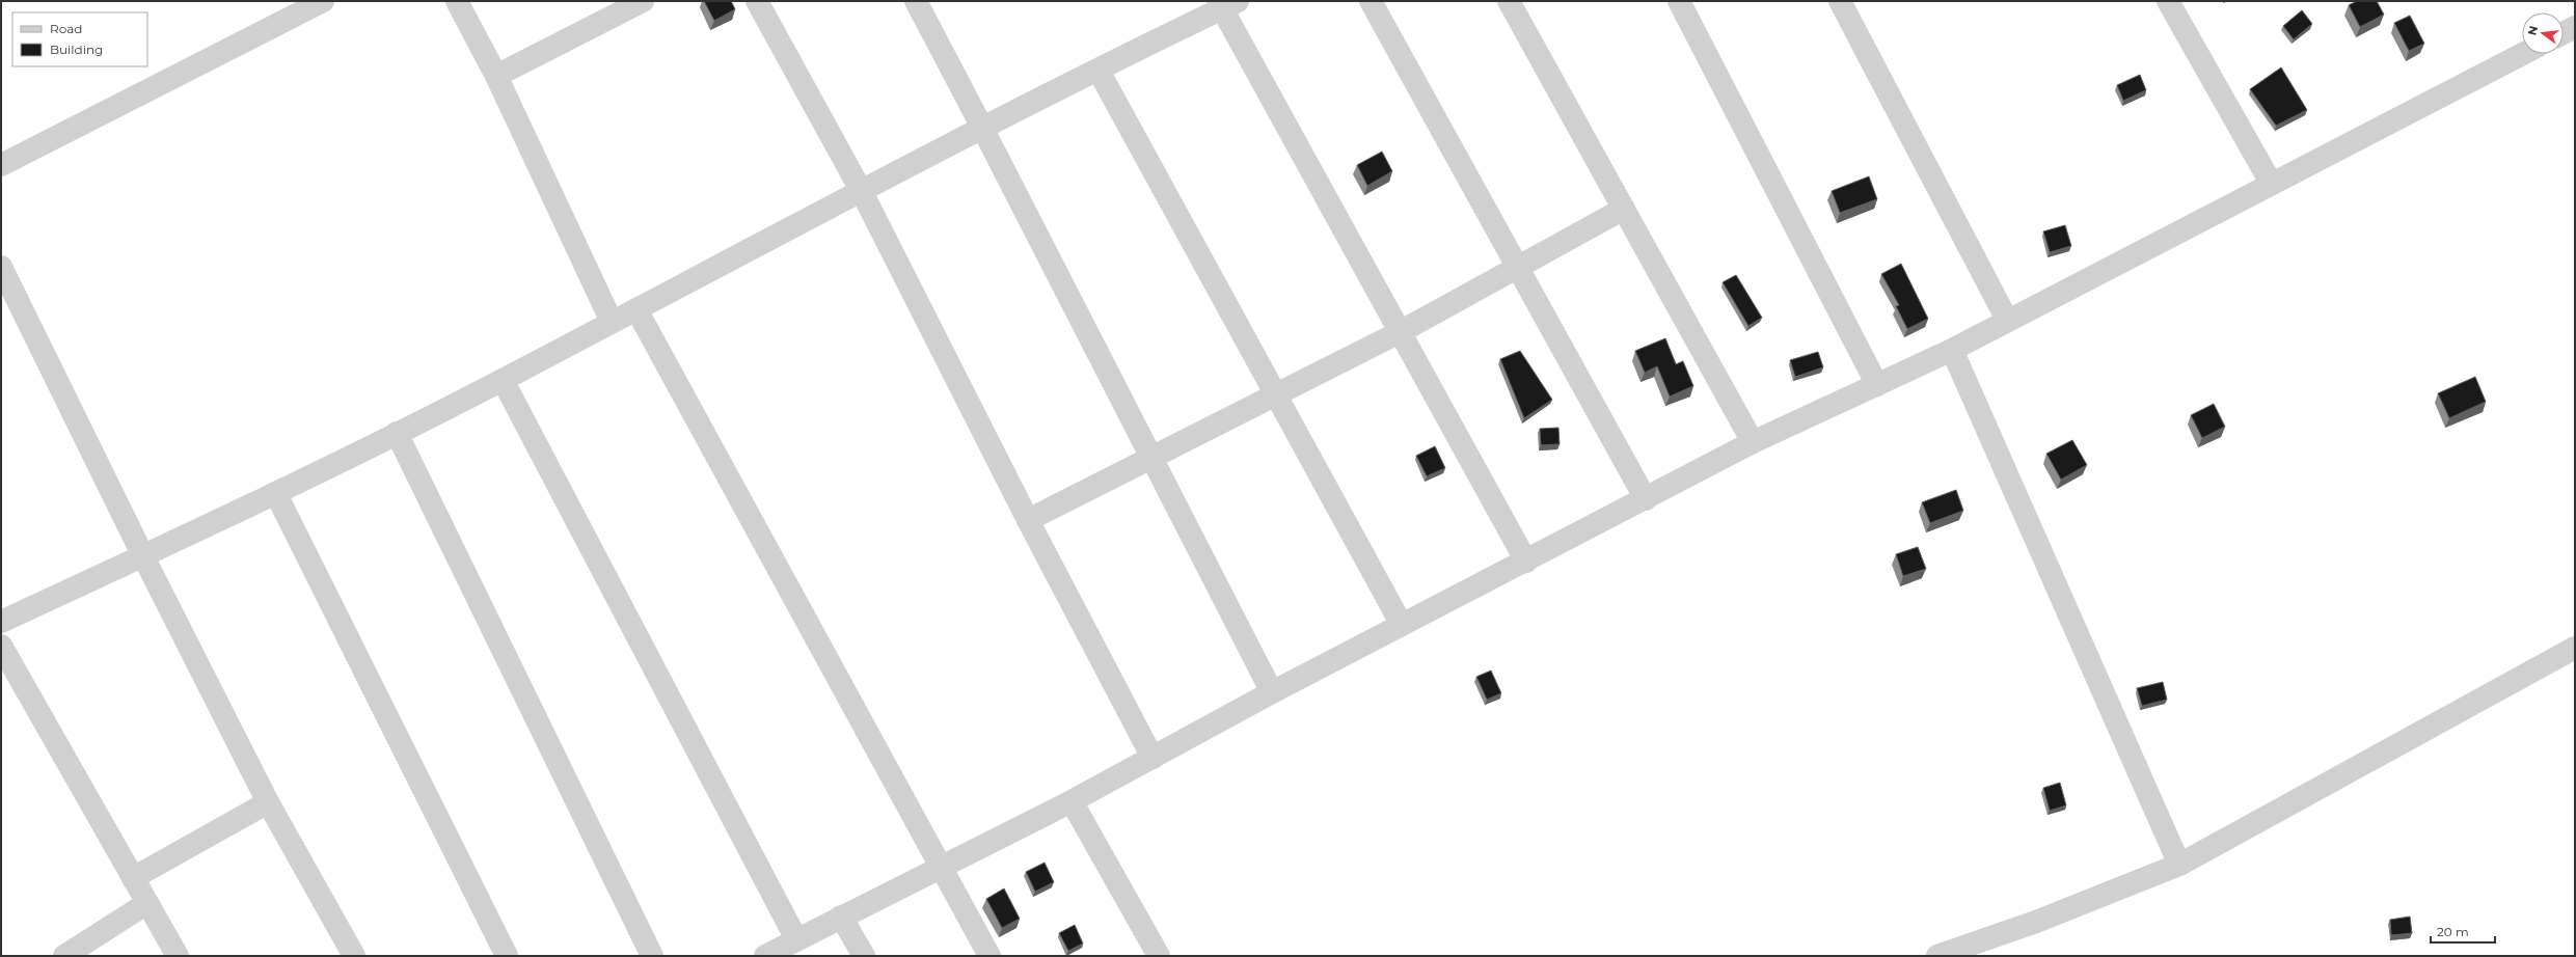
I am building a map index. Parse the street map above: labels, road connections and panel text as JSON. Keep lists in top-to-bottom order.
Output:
{
  "legend": ["Road", "Building"],
  "scale_bar": "20 m",
  "north": "left"
}
